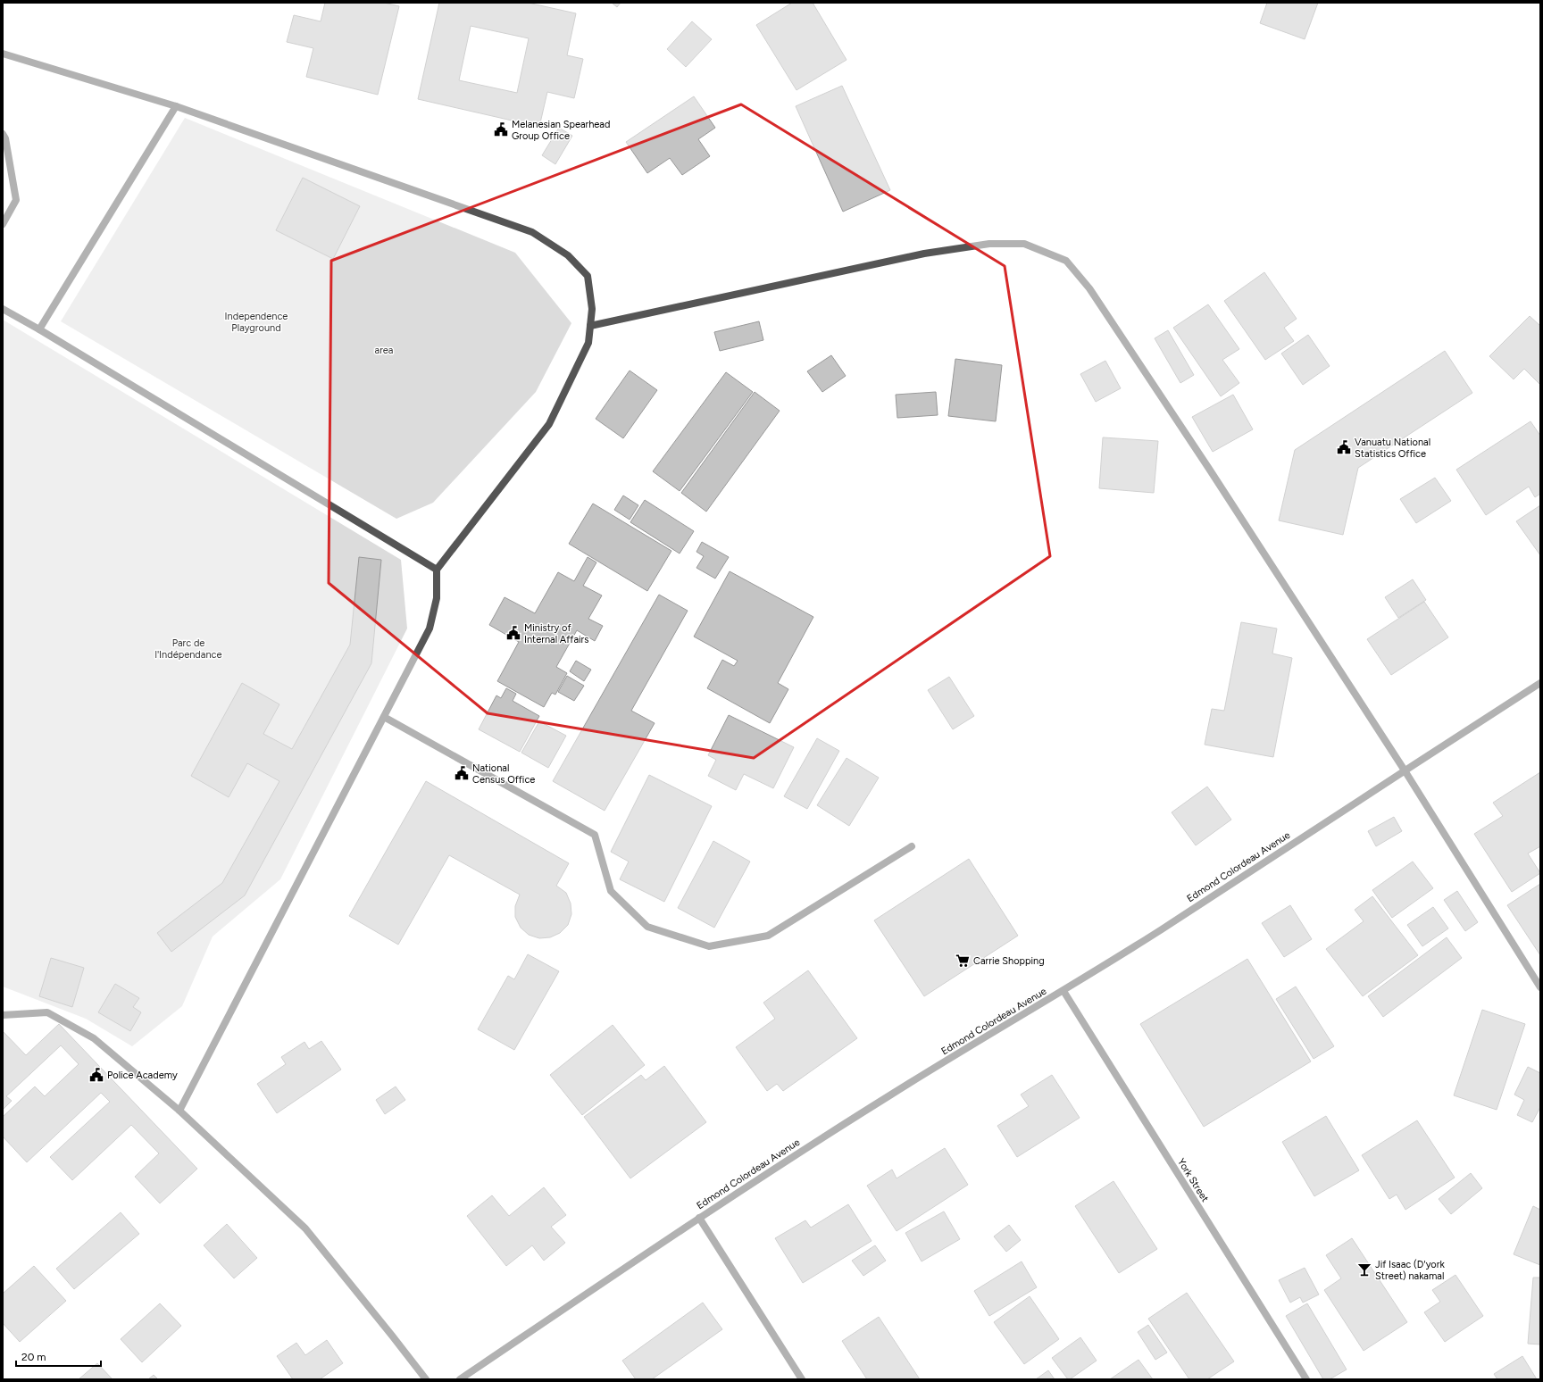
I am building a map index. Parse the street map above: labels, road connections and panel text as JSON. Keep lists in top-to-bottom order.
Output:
{
  "streets": {
    "street": ["Edmond Colordeau Avenue", "York Street"]
  },
  "crossings": [
    ["Edmond Colordeau Avenue", "York Street"]
  ],
  "parks": ["Independence Playground", "area", "Parc de l'Indépendance"],
  "places": {
    "public building": [
      "Melanesian Spearhead Group Office",
      "Vanuatu National Statistics Office",
      "Ministry of Internal Affairs",
      "National Census Office",
      "Police Academy"
    ],
    "supermarket": ["Carrie Shopping"],
    "bar": ["Jif Isaac (D'york Street) nakamal"]
  },
  "scale_bar": "20 m"
}
